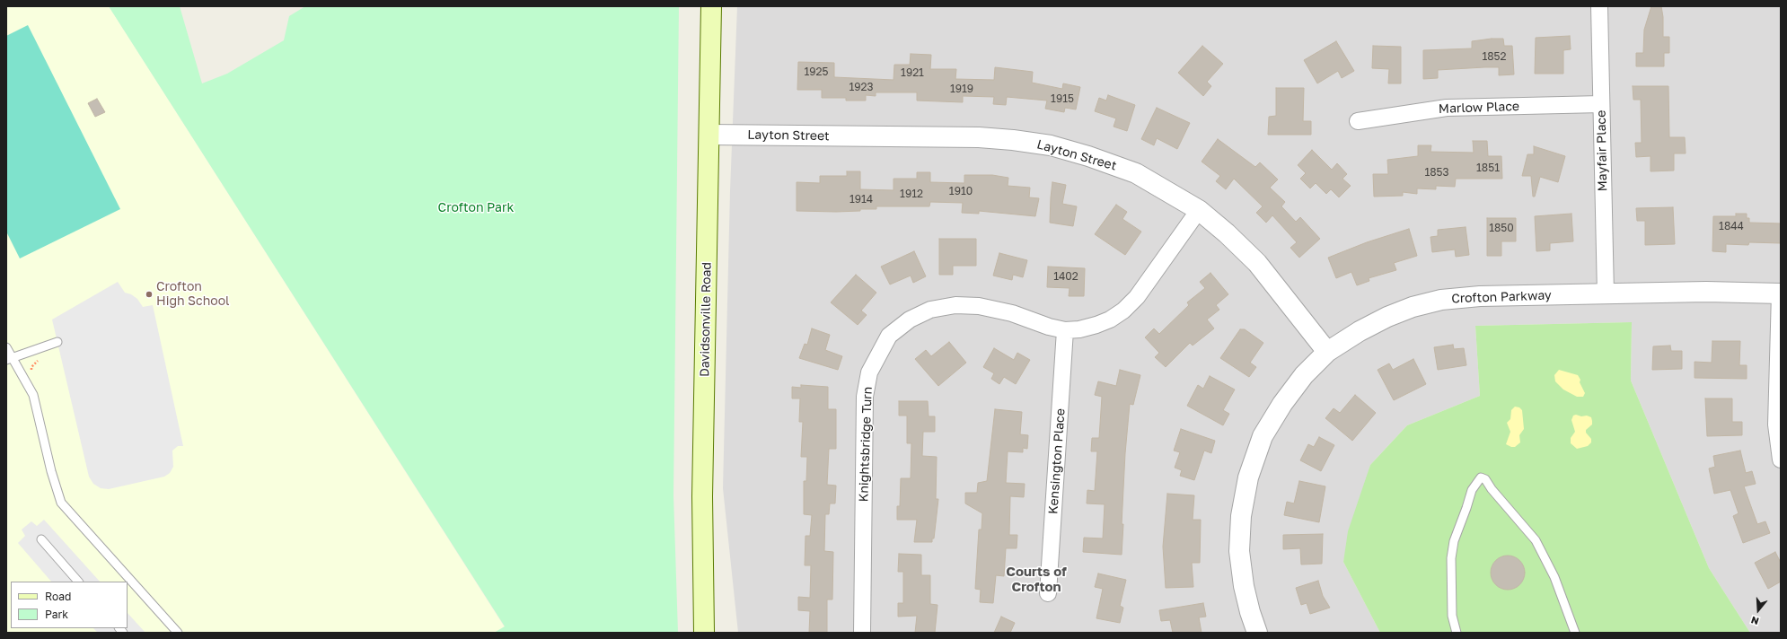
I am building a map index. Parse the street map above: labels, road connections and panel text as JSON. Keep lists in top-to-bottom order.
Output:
{
  "streets": {
    "main road": ["Davidsonville Road"],
    "street": [
      "Marlow Place",
      "Layton Street",
      "Mayfair Place",
      "Crofton Parkway",
      "Knightsbridge Turn",
      "Kensington Place"
    ]
  },
  "crossings": [
    ["Marlow Place", "Mayfair Place"],
    ["Layton Street", "Crofton Parkway"],
    ["Layton Street", "Davidsonville Road"],
    ["Layton Street", "Knightsbridge Turn"],
    ["Mayfair Place", "Crofton Parkway"],
    ["Knightsbridge Turn", "Kensington Place"]
  ],
  "districts": ["Courts of Crofton"],
  "parks": ["Crofton Park"],
  "places": ["Crofton High School"],
  "house_numbers": [
    "1852",
    "1925",
    "1921",
    "1923",
    "1919",
    "1915",
    "1851",
    "1853",
    "1910",
    "1912",
    "1914",
    "1844",
    "1850",
    "1402"
  ],
  "legend": ["Road", "Park"],
  "north": "bottom"
}
